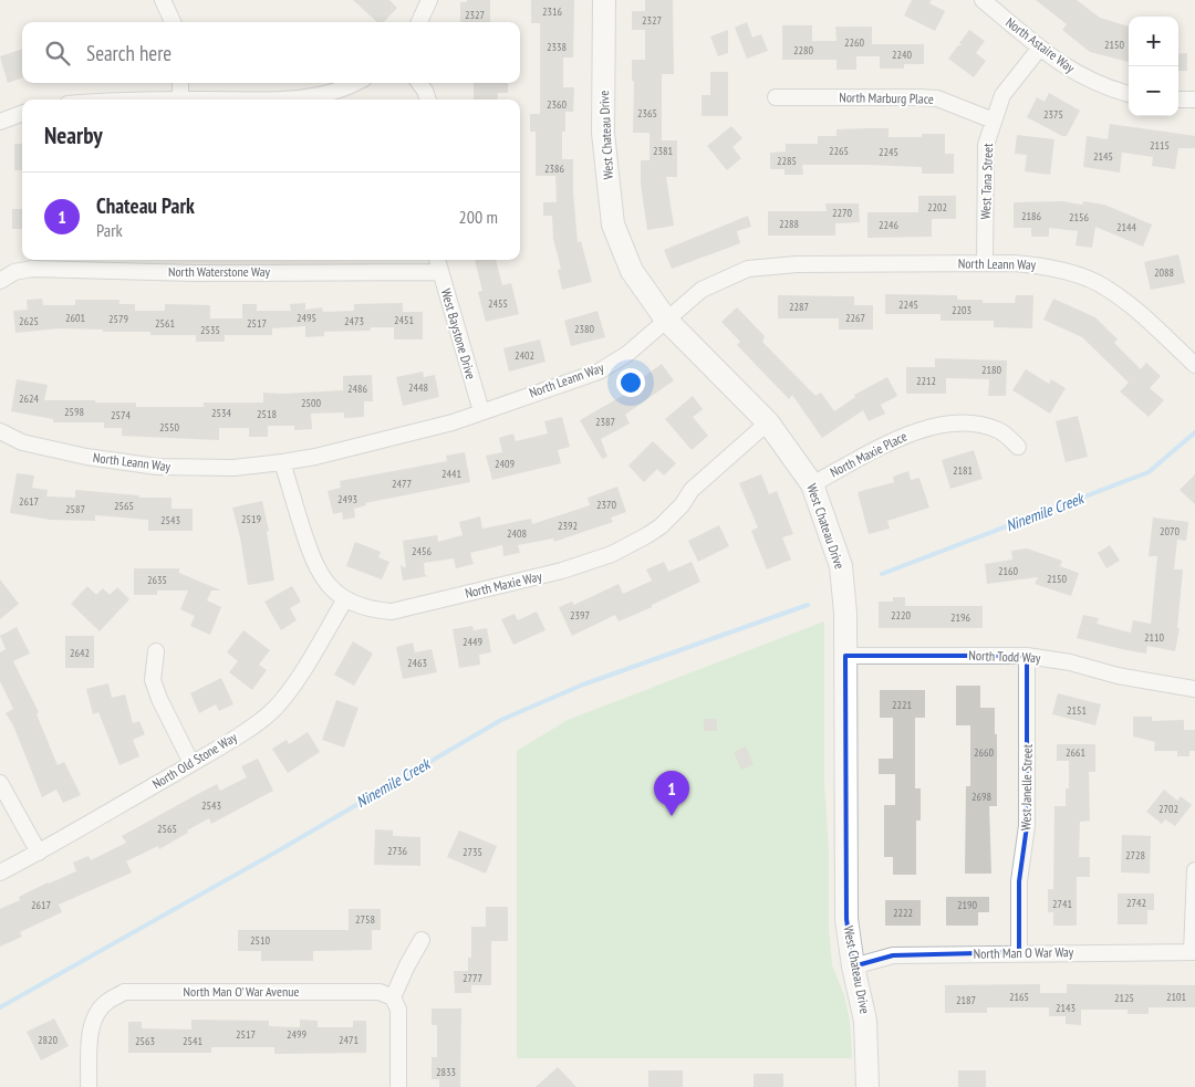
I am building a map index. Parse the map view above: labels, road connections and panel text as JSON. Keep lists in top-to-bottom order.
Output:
{
  "streets": {
    "street": [
      "North Astaire Way",
      "North Marburg Place",
      "West Chateau Drive",
      "West Tana Street",
      "North Leann Way",
      "North Waterstone Way",
      "West Baystone Drive",
      "North Maxie Place",
      "North Maxie Way",
      "North Todd Way",
      "North Old Stone Way",
      "West Janelle Street",
      "North Man O War Way",
      "North Man O' War Avenue"
    ]
  },
  "crossings": [
    ["North Astaire Way", "West Tana Street"],
    ["North Marburg Place", "West Tana Street"],
    ["West Chateau Drive", "North Leann Way"],
    ["West Chateau Drive", "North Maxie Place"],
    ["West Chateau Drive", "North Maxie Way"],
    ["West Chateau Drive", "North Todd Way"],
    ["West Chateau Drive", "North Man O War Way"],
    ["West Tana Street", "North Leann Way"],
    ["North Leann Way", "West Baystone Drive"],
    ["North Leann Way", "North Maxie Way"],
    ["North Waterstone Way", "West Baystone Drive"],
    ["North Maxie Way", "North Old Stone Way"],
    ["North Todd Way", "West Janelle Street"],
    ["West Janelle Street", "North Man O War Way"]
  ],
  "water": ["Ninemile Creek"],
  "house_numbers": [
    "2316",
    "2327",
    "2327",
    "2260",
    "2150",
    "2338",
    "2280",
    "2240",
    "2360",
    "2365",
    "2375",
    "2115",
    "2381",
    "2265",
    "2245",
    "2145",
    "2285",
    "2386",
    "2202",
    "2270",
    "2186",
    "2156",
    "2288",
    "2246",
    "2144",
    "2088",
    "2455",
    "2245",
    "2287",
    "2203",
    "2601",
    "2495",
    "2267",
    "2579",
    "2451",
    "2625",
    "2473",
    "2561",
    "2517",
    "2380",
    "2535",
    "2402",
    "2180",
    "2212",
    "2448",
    "2486",
    "2624",
    "2500",
    "2598",
    "2534",
    "2518",
    "2574",
    "2387",
    "2550",
    "2409",
    "2181",
    "2441",
    "2477",
    "2493",
    "2617",
    "2370",
    "2565",
    "2587",
    "2519",
    "2543",
    "2392",
    "2070",
    "2408",
    "2456",
    "2160",
    "2150",
    "2635",
    "2397",
    "2220",
    "2196",
    "2110",
    "2449",
    "2642",
    "2463",
    "2221",
    "2151",
    "2660",
    "2661",
    "2698",
    "2543",
    "2702",
    "2565",
    "2736",
    "2735",
    "2728",
    "2742",
    "2741",
    "2617",
    "2190",
    "2222",
    "2758",
    "2510",
    "2777",
    "2165",
    "2101",
    "2125",
    "2187",
    "2143",
    "2517",
    "2499",
    "2820",
    "2471",
    "2563",
    "2541",
    "2833"
  ],
  "page": {
    "map_buttons": ["+", "−"],
    "search": "Search here",
    "heading": "Nearby",
    "list": [
      {
        "mark": "1",
        "name": "Chateau Park",
        "note": "Park",
        "value": "200 m"
      }
    ],
    "pins": "1"
  }
}
